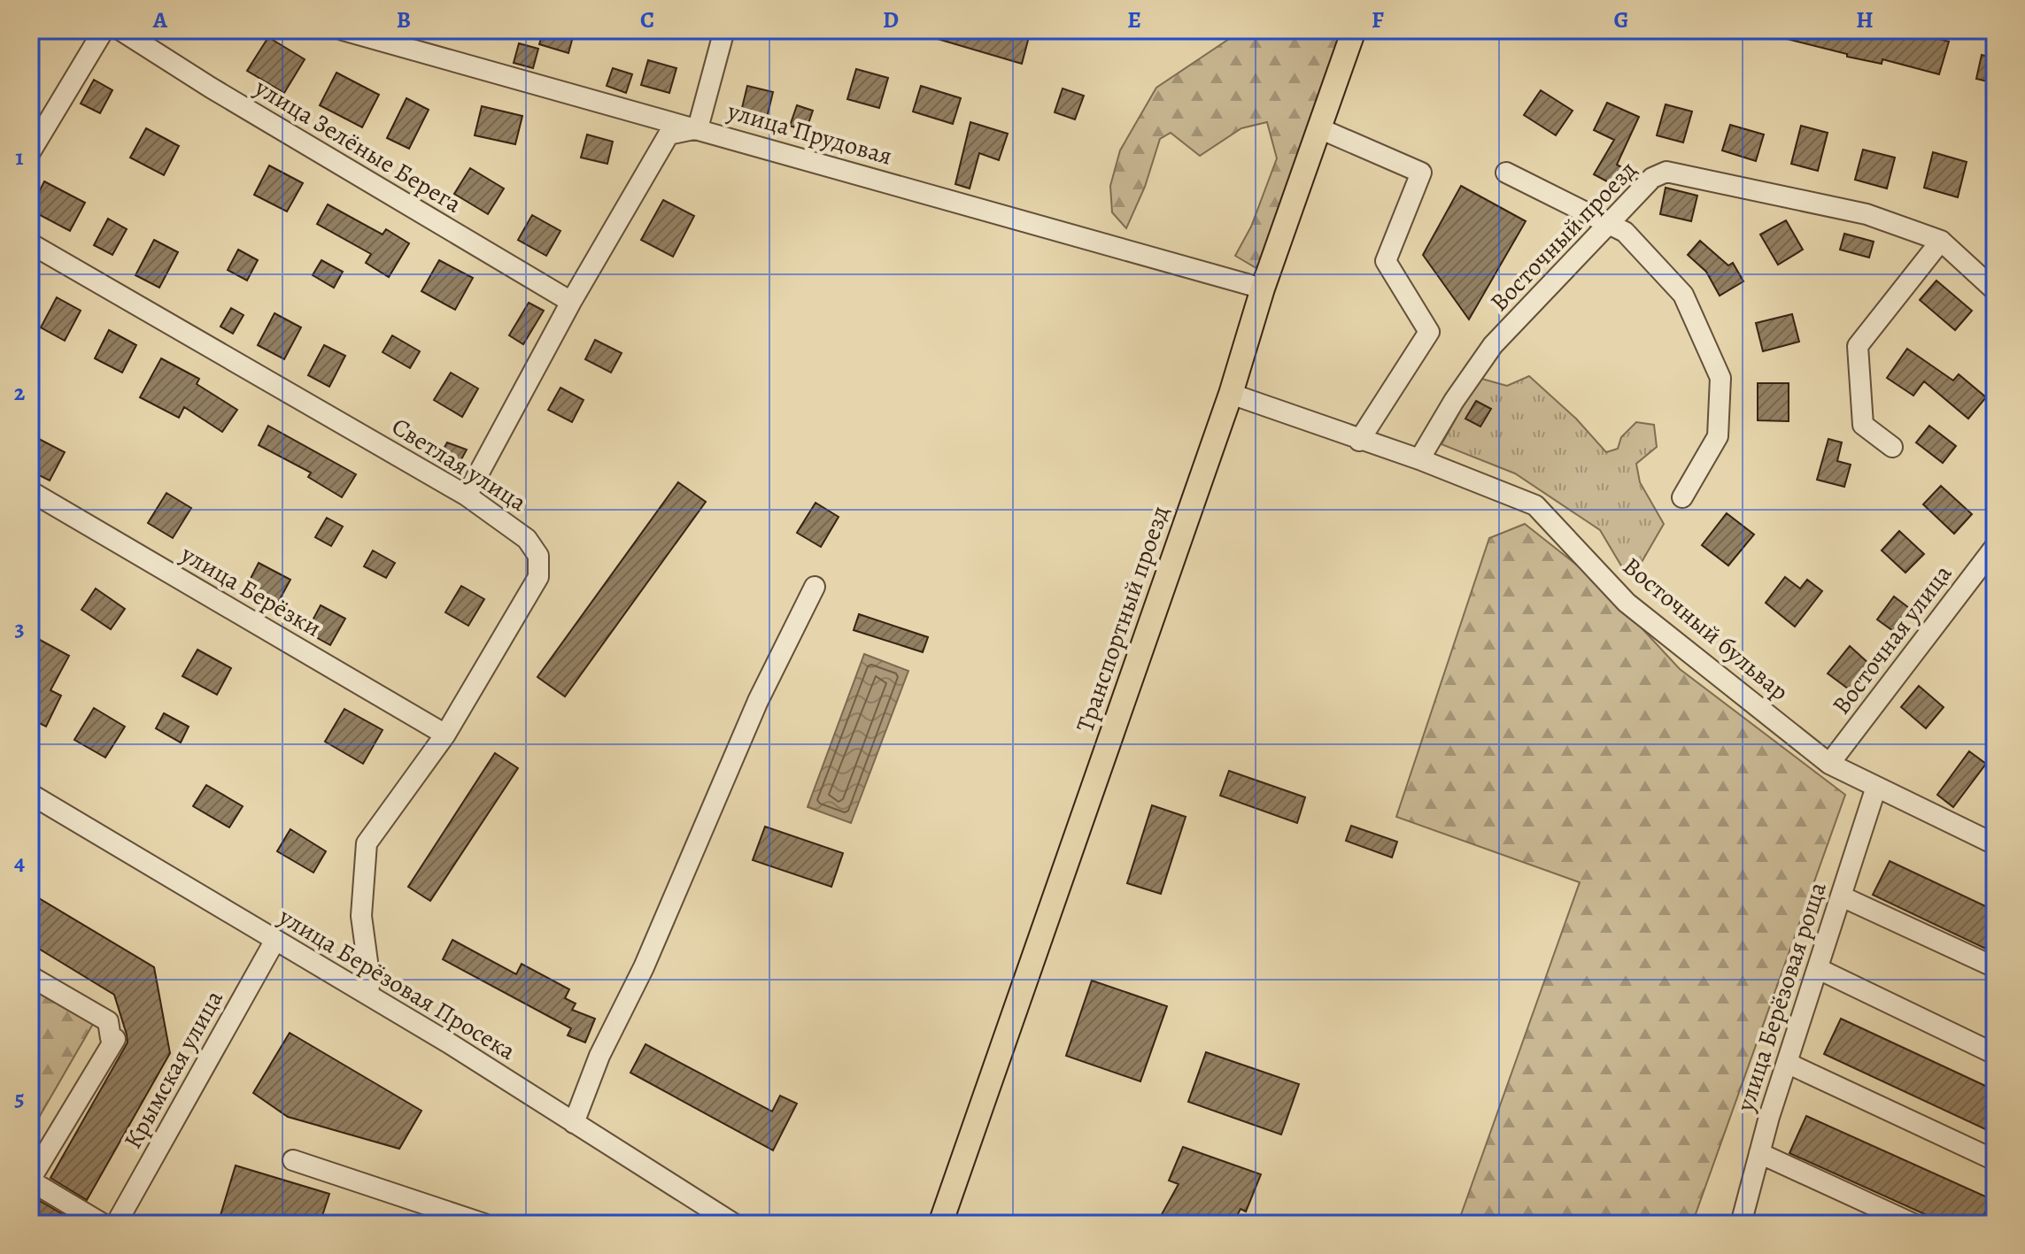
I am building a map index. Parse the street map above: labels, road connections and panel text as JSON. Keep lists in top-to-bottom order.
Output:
{
  "streets": {
    "main road": ["Транспортный проезд"],
    "street": [
      "улица Прудовая",
      "улица Зелёные Берега",
      "Восточный проезд",
      "Светлая улица",
      "улица Берёзки",
      "Восточный бульвар",
      "Восточная улица",
      "улица Берёзовая Просека",
      "улица Берёзовая роща",
      "Крымская улица"
    ]
  },
  "crossings": [
    ["улица Прудовая", "Транспортный проезд"],
    ["Восточный проезд", "Восточный бульвар"],
    ["Светлая улица", "улица Берёзки"],
    ["Светлая улица", "улица Берёзовая Просека"],
    ["Транспортный проезд", "Восточный бульвар"],
    ["Восточный бульвар", "Восточная улица"],
    ["Восточный бульвар", "улица Берёзовая роща"],
    ["улица Берёзовая Просека", "Крымская улица"]
  ],
  "grid": {
    "columns": [
      "A",
      "B",
      "C",
      "D",
      "E",
      "F",
      "G",
      "H"
    ],
    "rows": [
      "1",
      "2",
      "3",
      "4",
      "5"
    ]
  }
}
